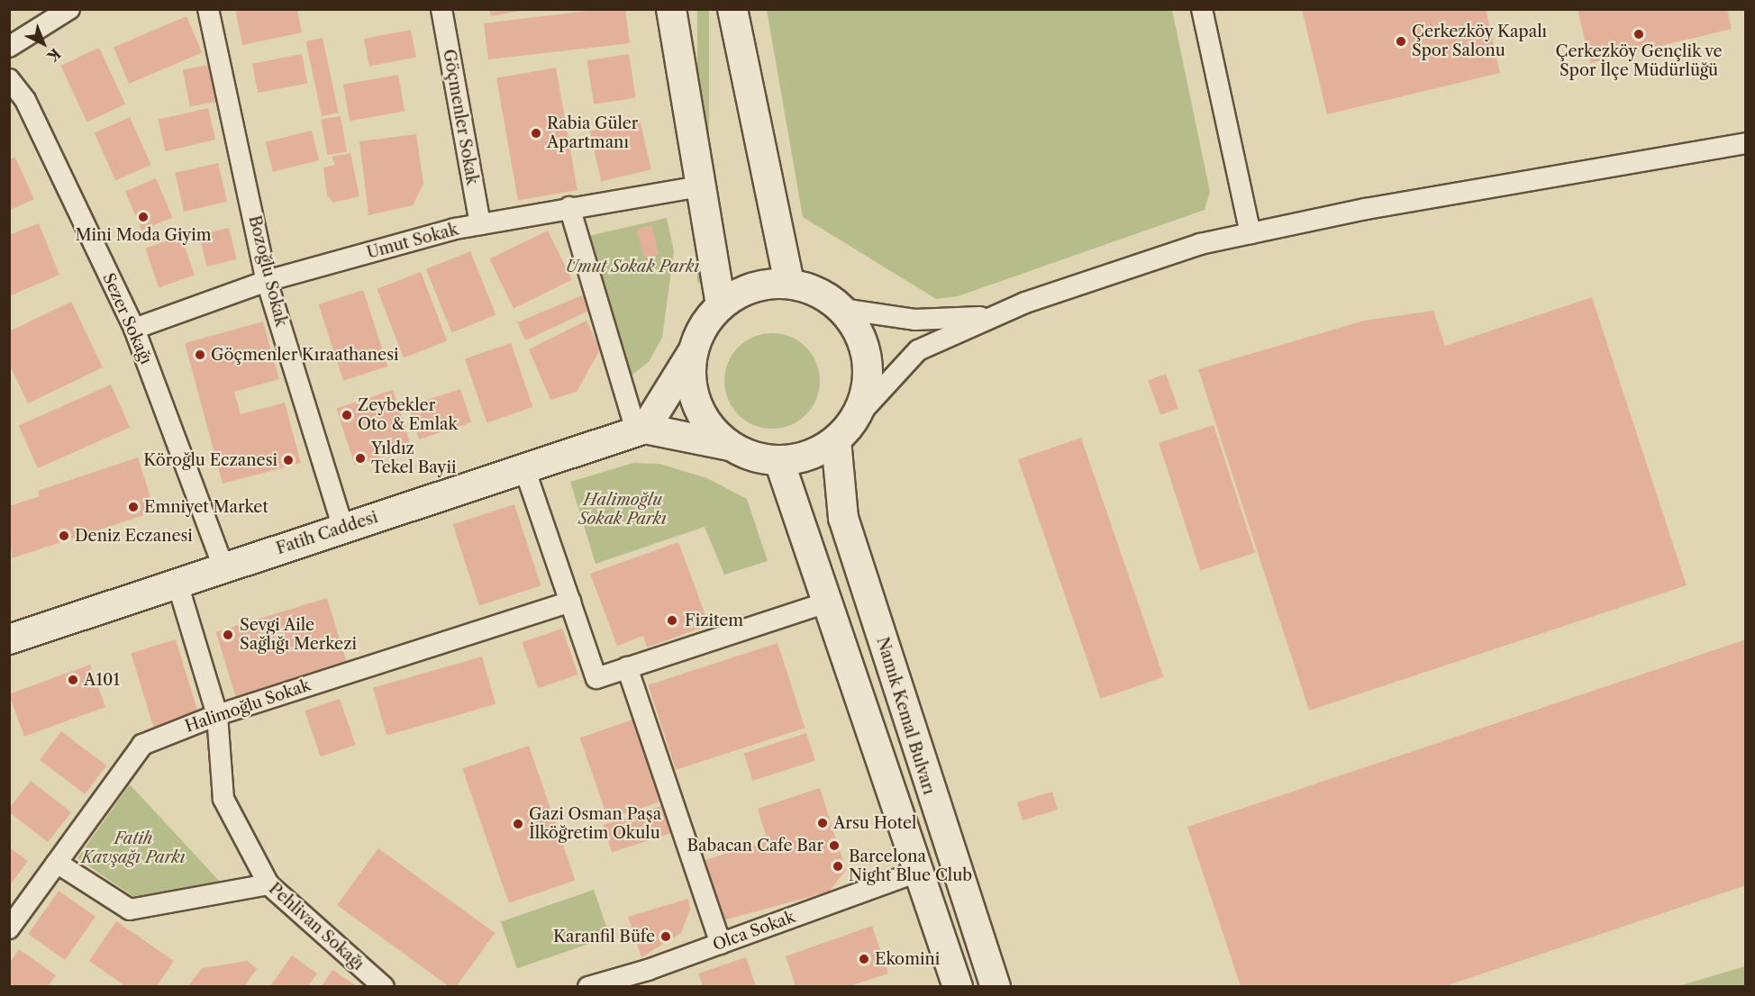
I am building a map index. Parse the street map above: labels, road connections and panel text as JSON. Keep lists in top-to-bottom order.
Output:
{
  "streets": {
    "main road": ["Fatih Caddesi", "Namık Kemal Bulvarı"],
    "street": [
      "Göçmenler Sokak",
      "Umut Sokak",
      "Bozoğlu Sokak",
      "Sezer Sokağı",
      "Halimoğlu Sokak",
      "Pehlivan Sokağı",
      "Olca Sokak"
    ]
  },
  "crossings": [
    ["Göçmenler Sokak", "Umut Sokak"],
    ["Umut Sokak", "Bozoğlu Sokak"],
    ["Umut Sokak", "Sezer Sokağı"],
    ["Bozoğlu Sokak", "Fatih Caddesi"],
    ["Sezer Sokağı", "Fatih Caddesi"],
    ["Fatih Caddesi", "Pehlivan Sokağı"],
    ["Halimoğlu Sokak", "Pehlivan Sokağı"]
  ],
  "parks": ["Umut Sokak Parkı", "Halimoğlu Sokak Parkı", "Fatih Kavşağı Parkı"],
  "places": [
    "Çerkezköy Gençlik ve Spor İlçe Müdürlüğü",
    "Çerkezköy Kapalı Spor Salonu",
    "Rabia Güler Apartmanı",
    "Mini Moda Giyim",
    "Göçmenler Kıraathanesi",
    "Zeybekler Oto & Emlak",
    "Yıldız Tekel Bayii",
    "Köroğlu Eczanesi",
    "Emniyet Market",
    "Deniz Eczanesi",
    "Fizitem",
    "Sevgi Aile Sağlığı Merkezi",
    "A101",
    "Arsu Hotel",
    "Gazi Osman Paşa İlköğretim Okulu",
    "Babacan Cafe Bar",
    "Barcelona Night Blue Club",
    "Karanfil Büfe",
    "Ekomini"
  ],
  "north": "bottom right"
}
